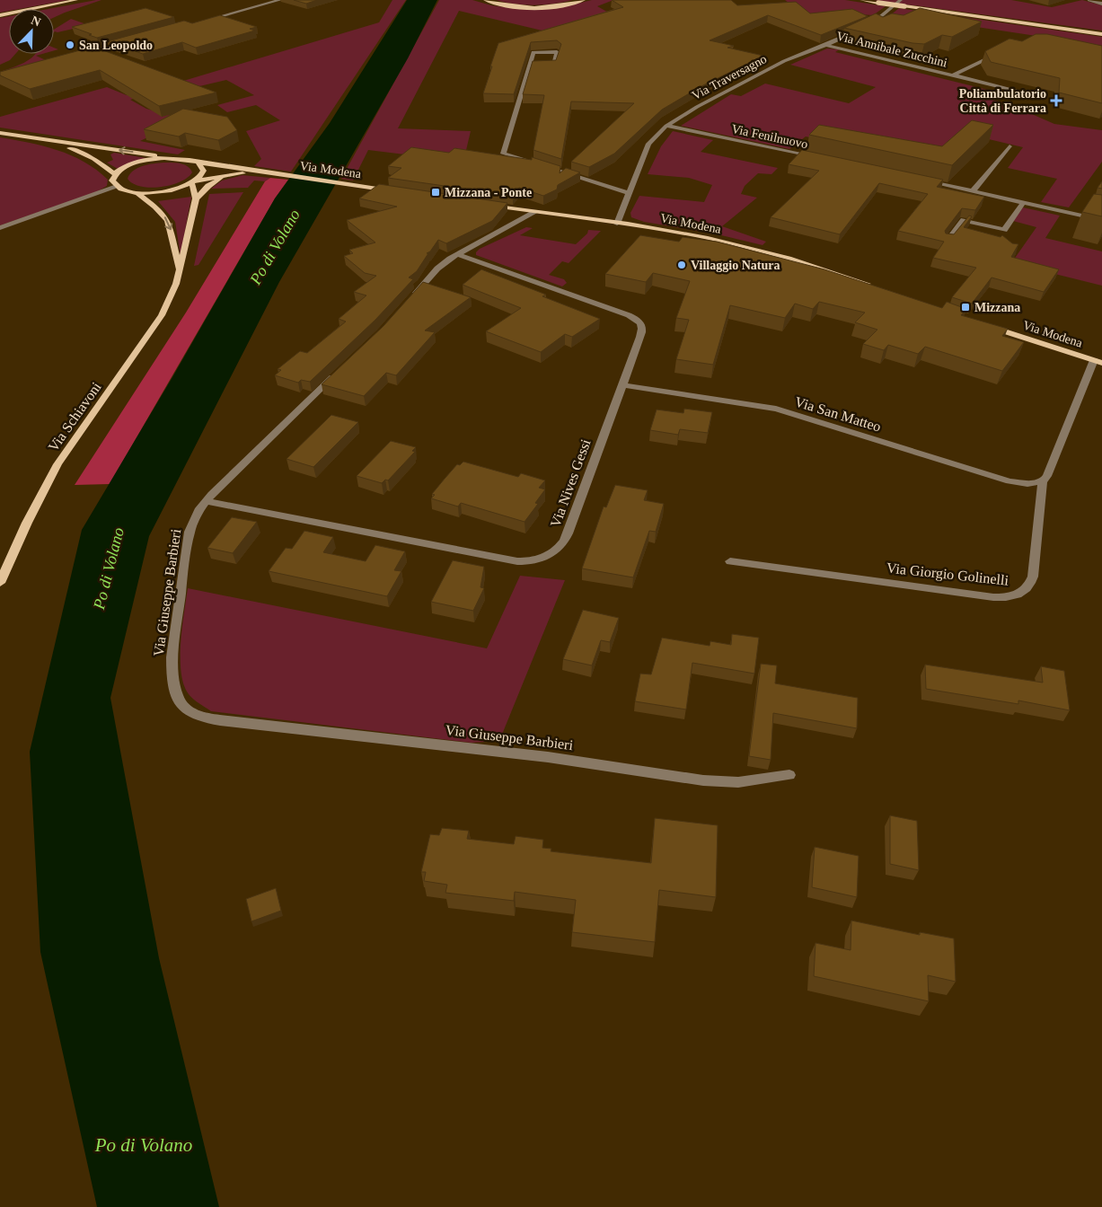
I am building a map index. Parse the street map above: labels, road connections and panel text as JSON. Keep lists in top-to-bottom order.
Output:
{
  "streets": {
    "main road": ["Via Modena", "Via Schiavoni"],
    "street": [
      "Via Annibale Zucchini",
      "Via Traversagno",
      "Via Fenilnuovo",
      "Via San Matteo",
      "Via Nives Gessi",
      "Via Giorgio Golinelli",
      "Via Giuseppe Barbieri"
    ]
  },
  "crossings": [
    ["Via Annibale Zucchini", "Via Traversagno"],
    ["Via Traversagno", "Via Fenilnuovo"],
    ["Via Traversagno", "Via Modena"],
    ["Via Modena", "Via Schiavoni"],
    ["Via Modena", "Via Giorgio Golinelli"],
    ["Via San Matteo", "Via Nives Gessi"],
    ["Via San Matteo", "Via Giorgio Golinelli"],
    ["Via Nives Gessi", "Via Giuseppe Barbieri"]
  ],
  "water": ["Po di Volano"],
  "places": {
    "other": ["San Leopoldo", "Villaggio Natura"],
    "health": ["Poliambulatorio Città di Ferrara"],
    "transit": ["Mizzana - Ponte", "Mizzana"]
  },
  "north": "top right"
}
